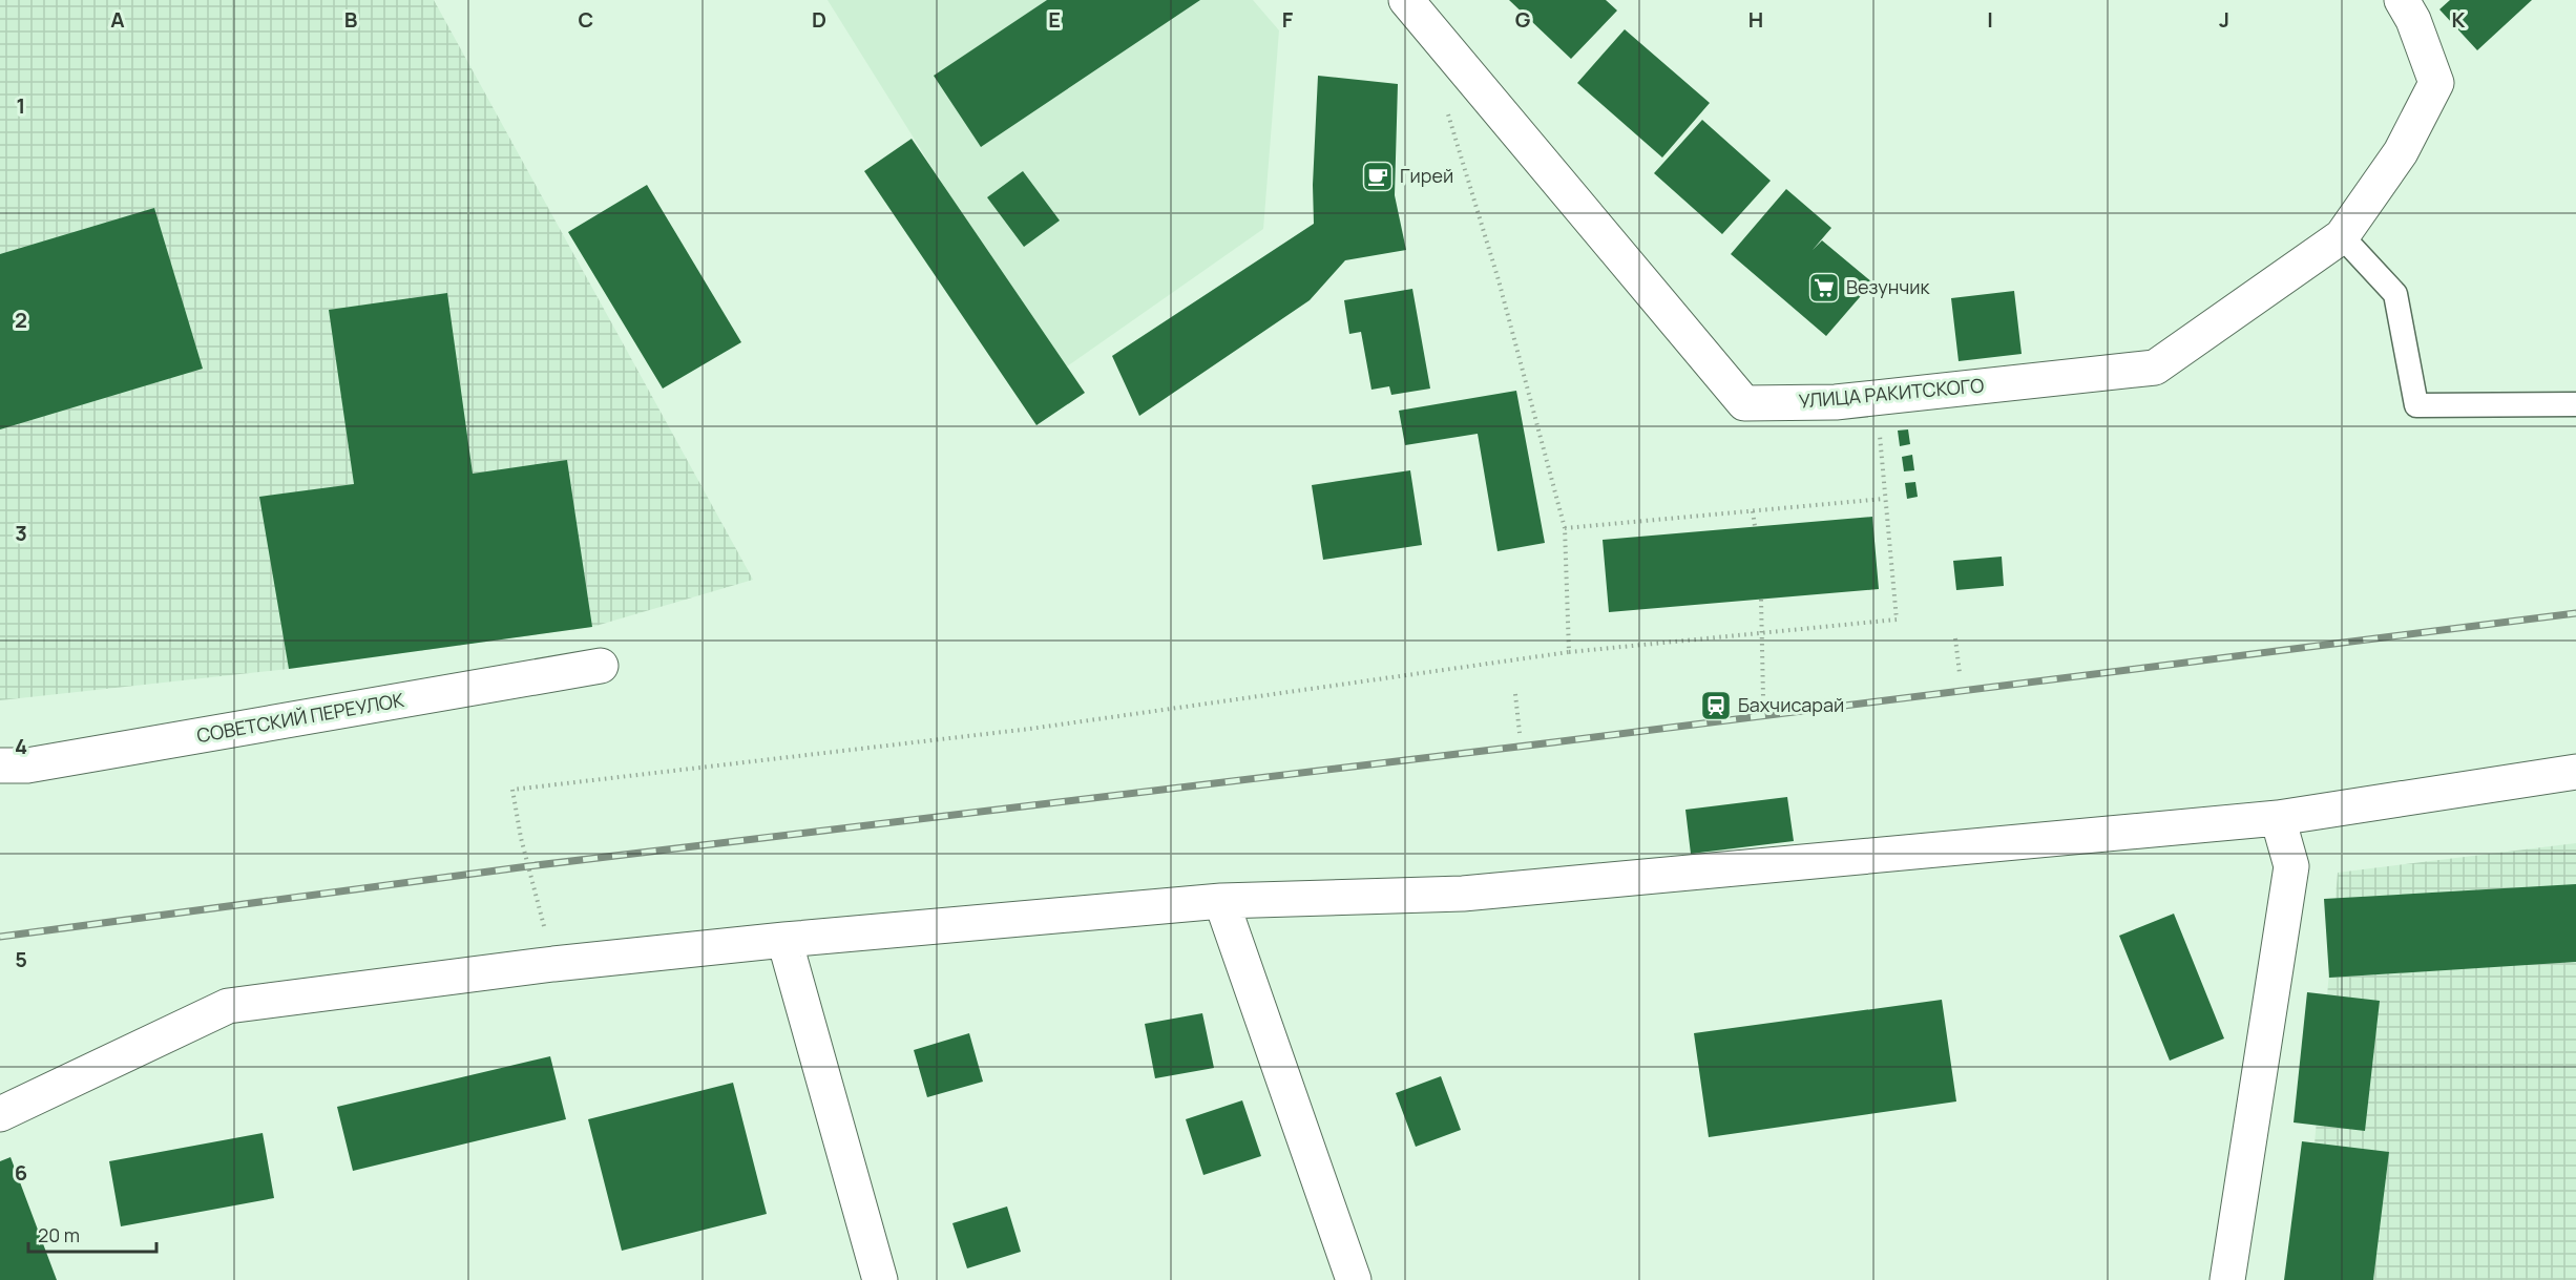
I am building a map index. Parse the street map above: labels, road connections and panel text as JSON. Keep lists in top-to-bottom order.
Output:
{
  "streets": {
    "street": ["УЛИЦА РАКИТСКОГО", "СОВЕТСКИЙ ПЕРЕУЛОК"]
  },
  "places": {
    "cafe": ["Гирей"],
    "supermarket": ["Везунчик"],
    "station": ["Бахчисарай"]
  },
  "scale_bar": "20 m",
  "grid": {
    "columns": [
      "A",
      "B",
      "C",
      "D",
      "E",
      "F",
      "G",
      "H",
      "I",
      "J",
      "K"
    ],
    "rows": [
      "1",
      "2",
      "3",
      "4",
      "5",
      "6"
    ]
  }
}
